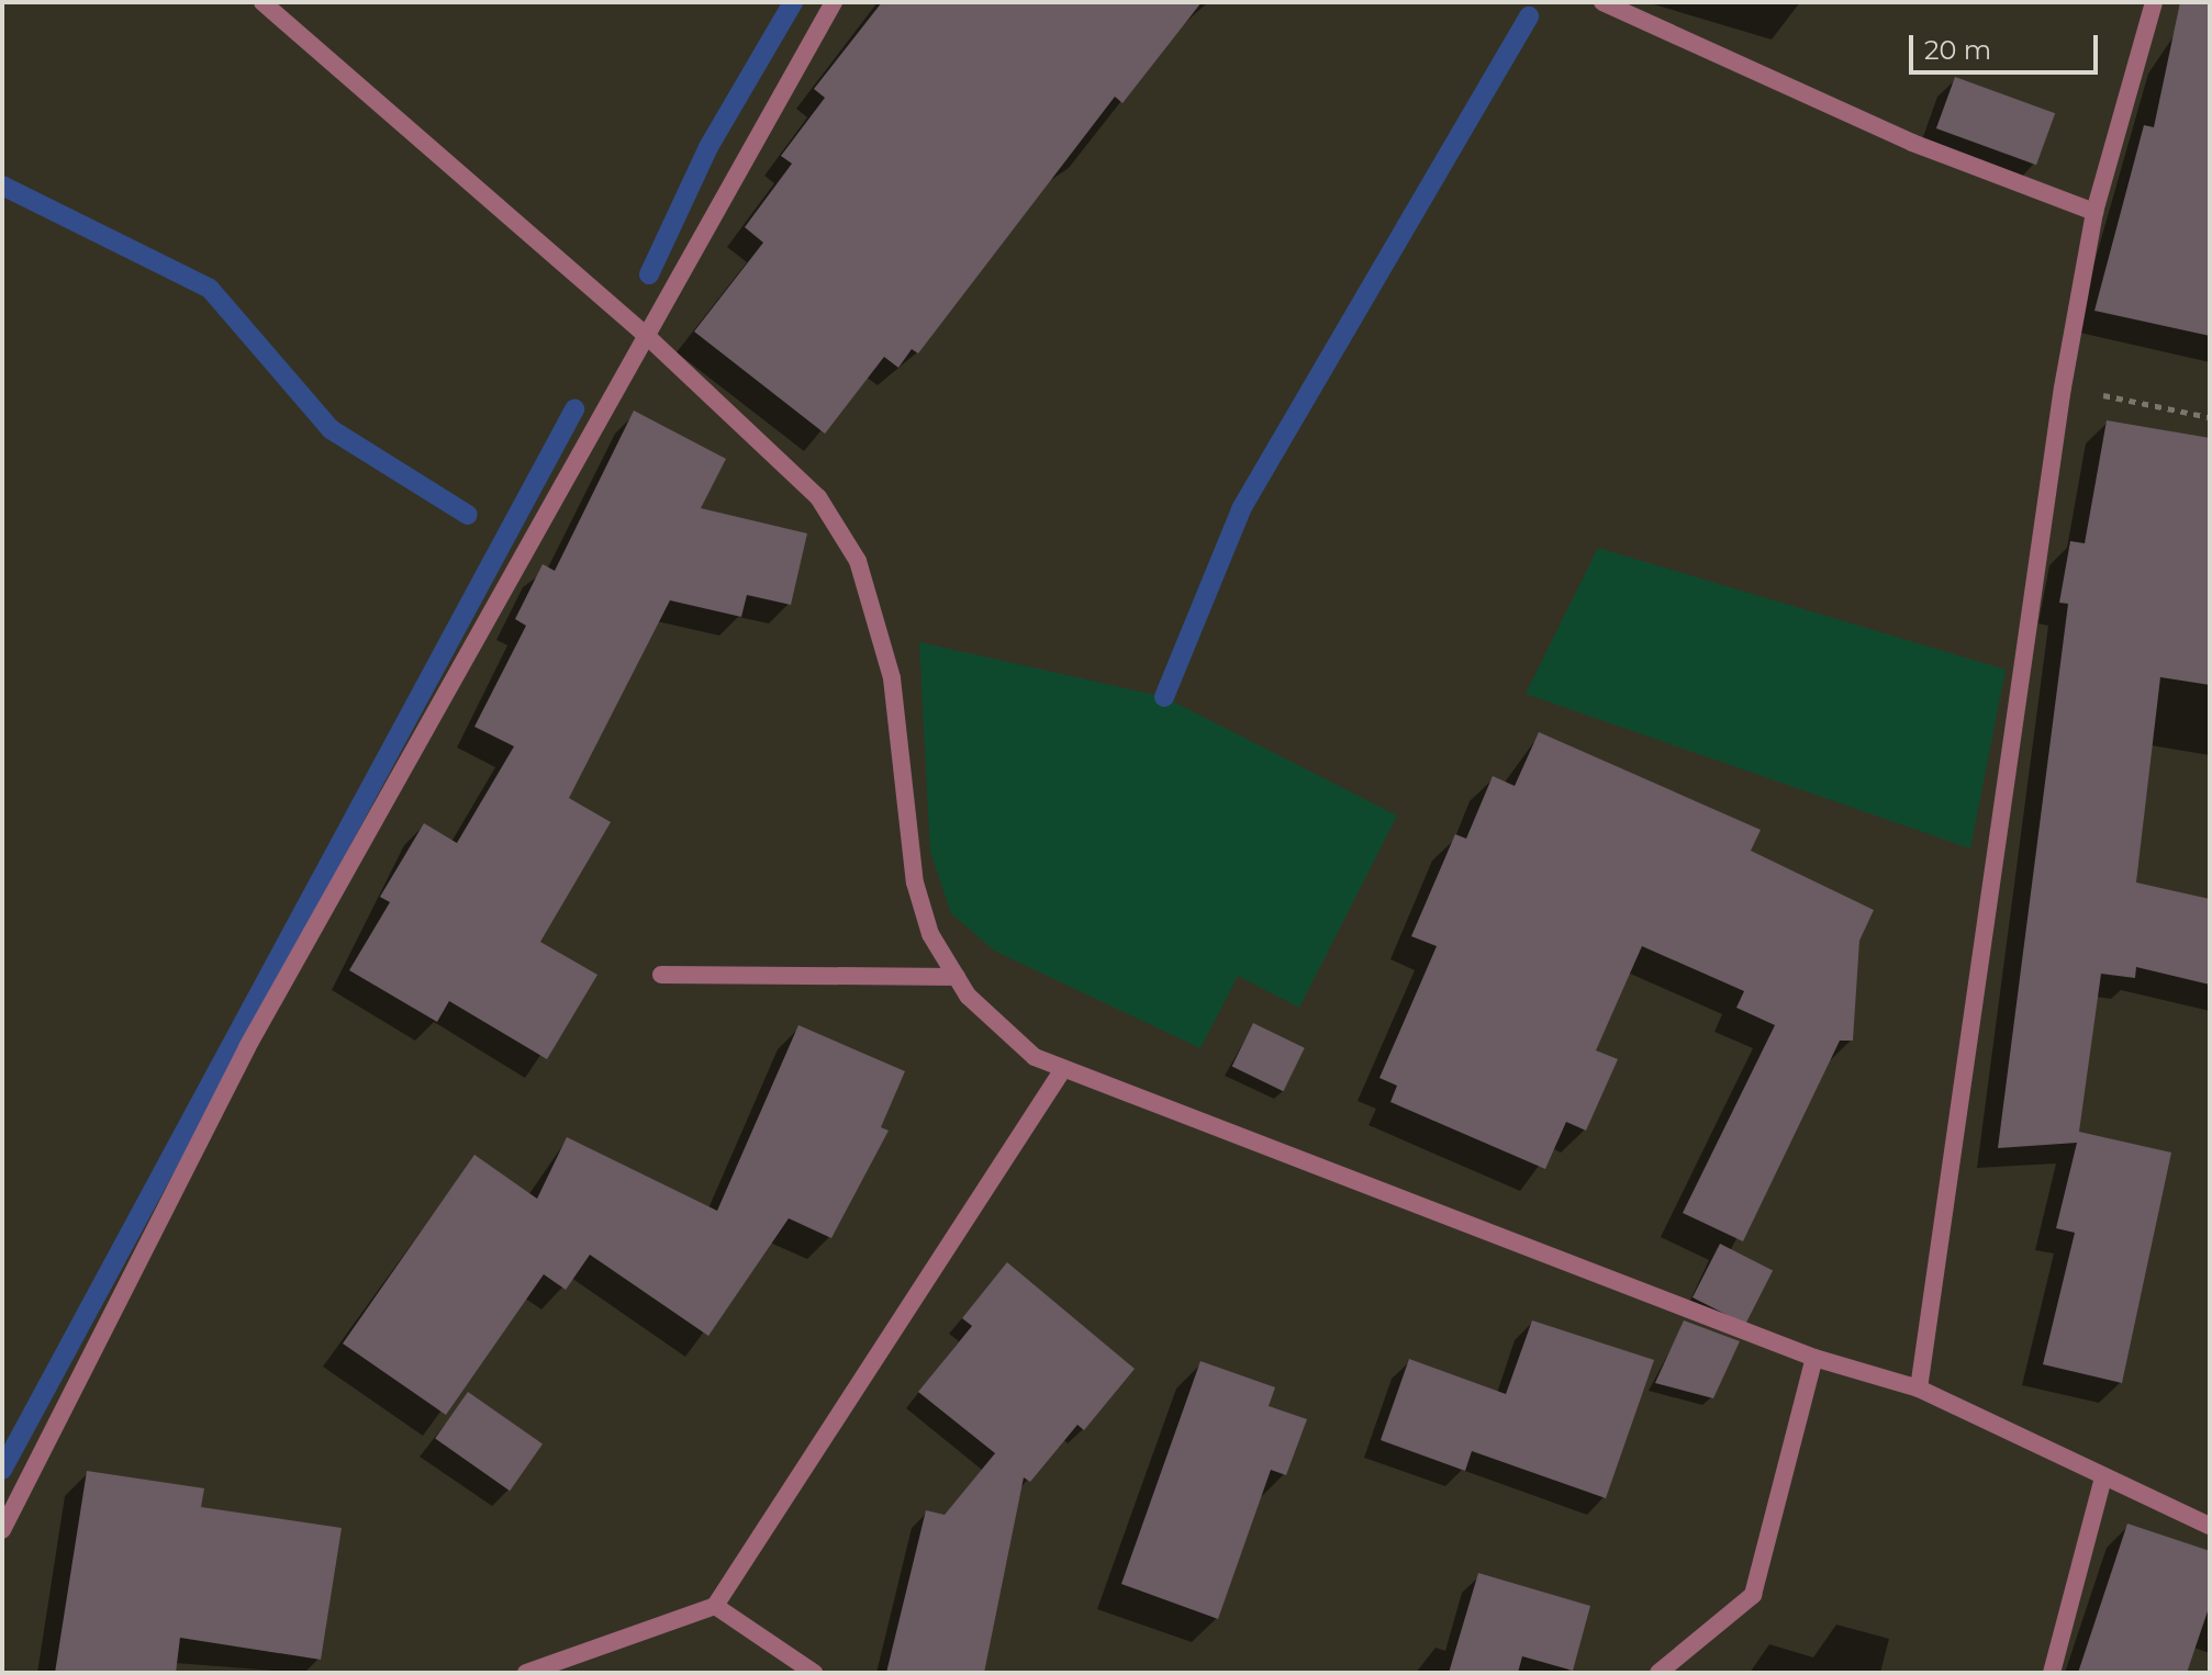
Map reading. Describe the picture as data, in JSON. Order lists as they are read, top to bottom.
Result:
{
  "scale_bar": "20 m"
}
